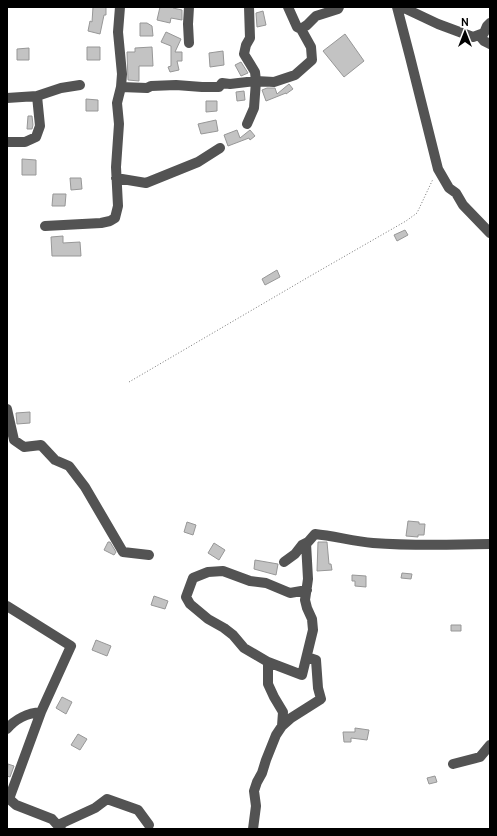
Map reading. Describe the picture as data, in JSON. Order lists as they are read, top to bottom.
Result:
{
  "north": "top"
}
